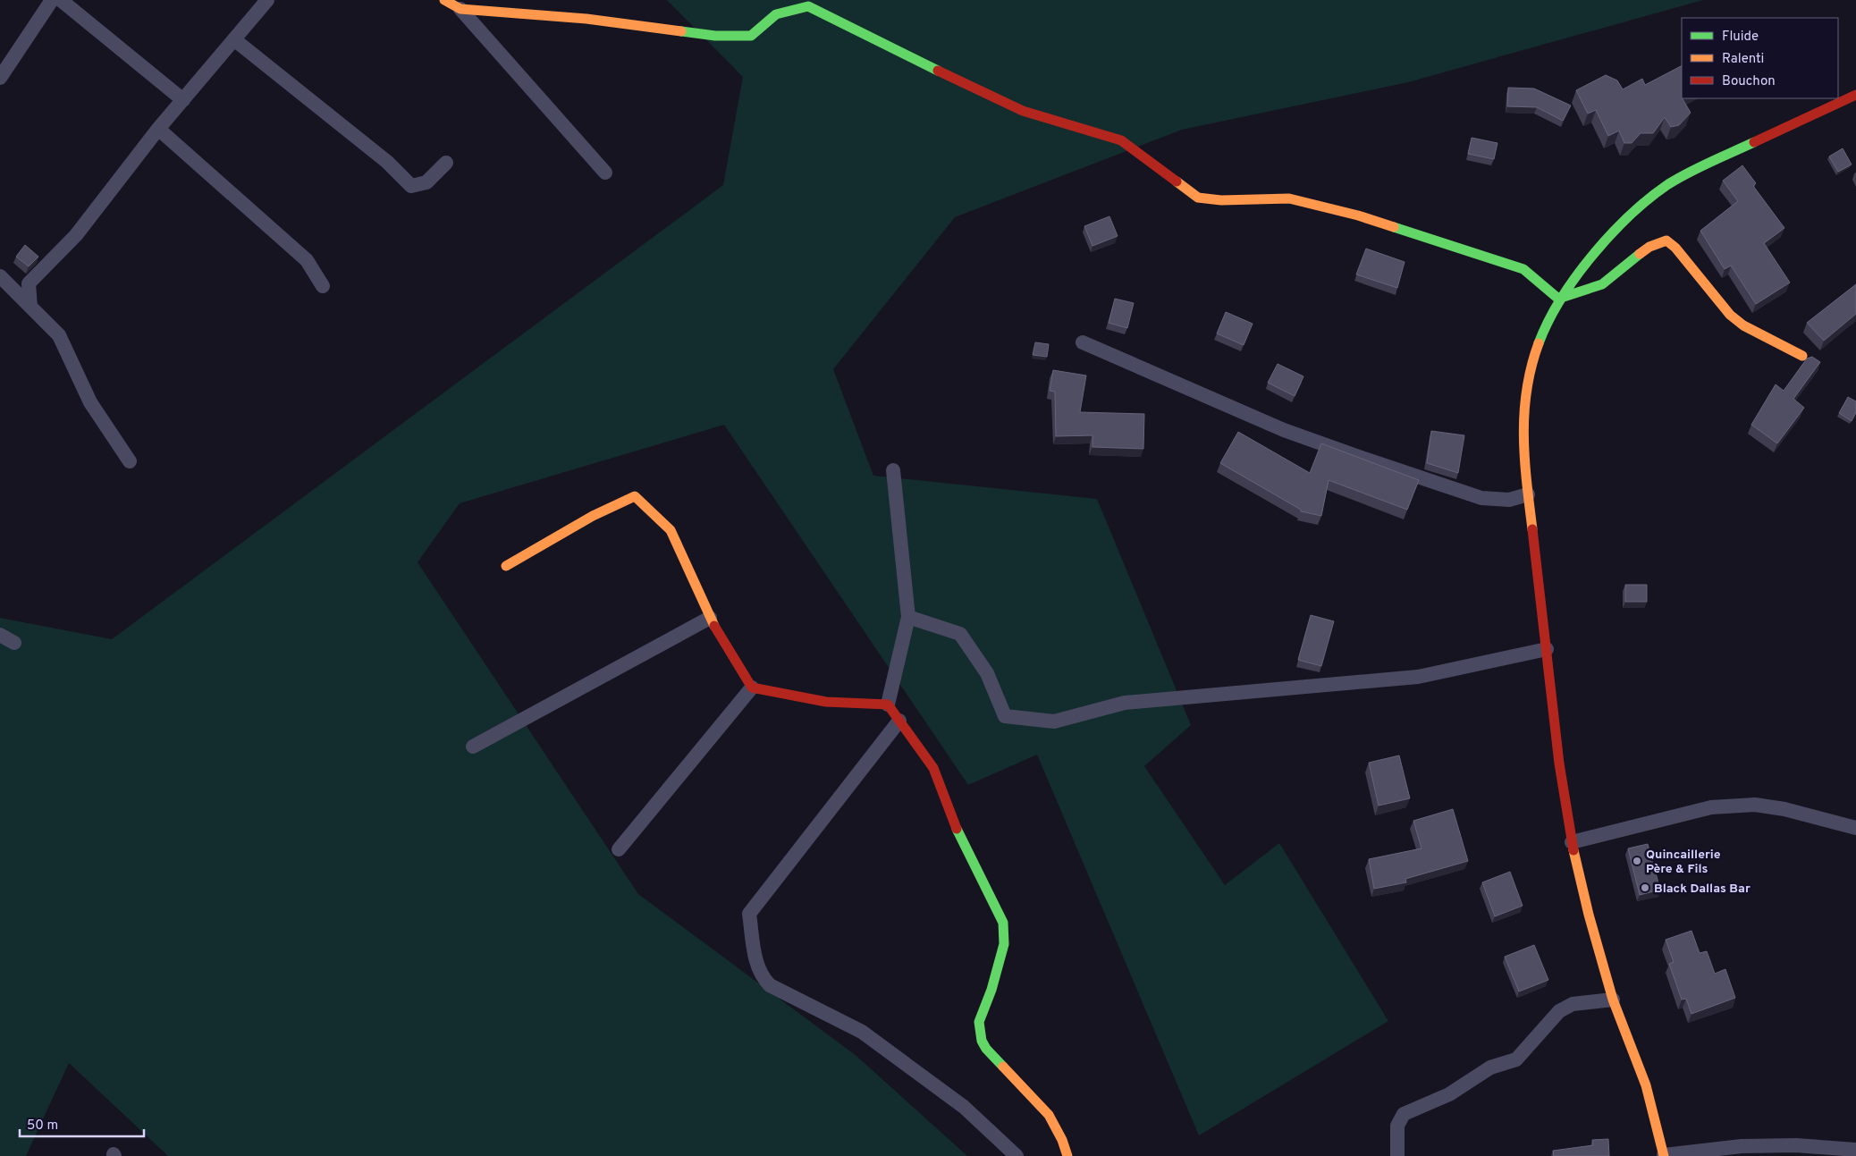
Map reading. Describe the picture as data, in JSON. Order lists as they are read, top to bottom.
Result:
{
  "places": ["Quincaillerie Père & Fils", "Black Dallas Bar"],
  "legend": ["Fluide", "Ralenti", "Bouchon"],
  "scale_bar": "50 m"
}
